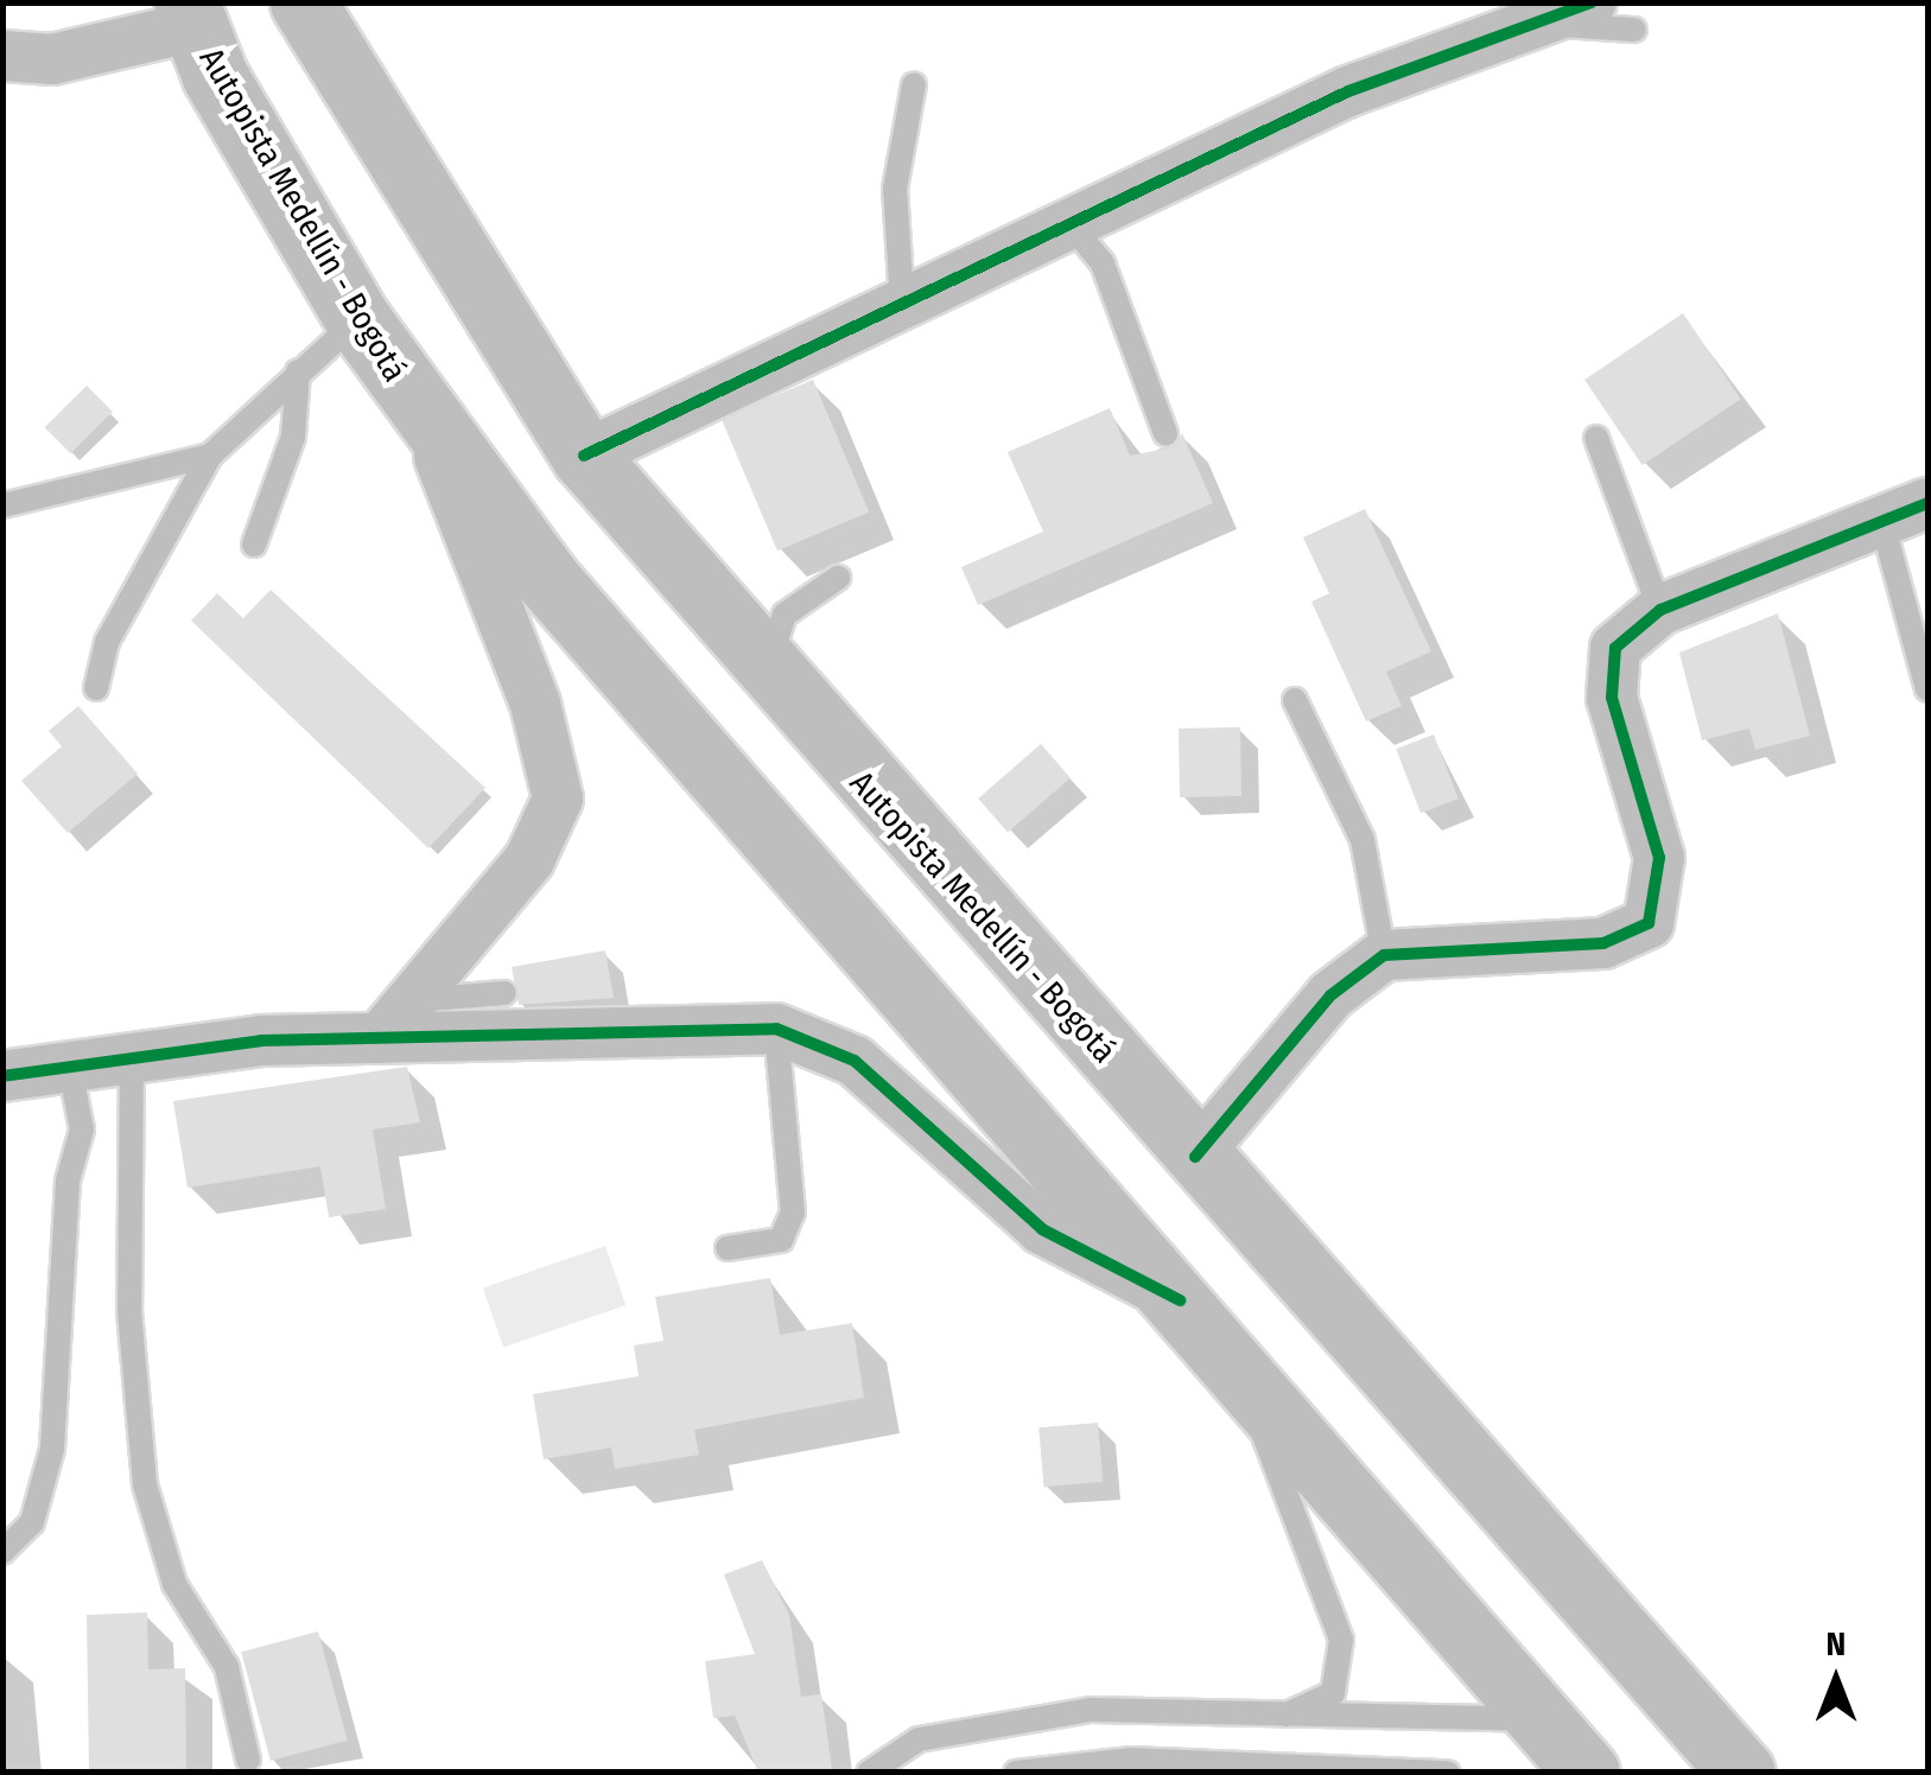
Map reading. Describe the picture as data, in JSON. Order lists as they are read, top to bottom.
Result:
{
  "streets": {
    "highway": ["Autopista Medellín - Bogotá"]
  },
  "north": "top"
}
